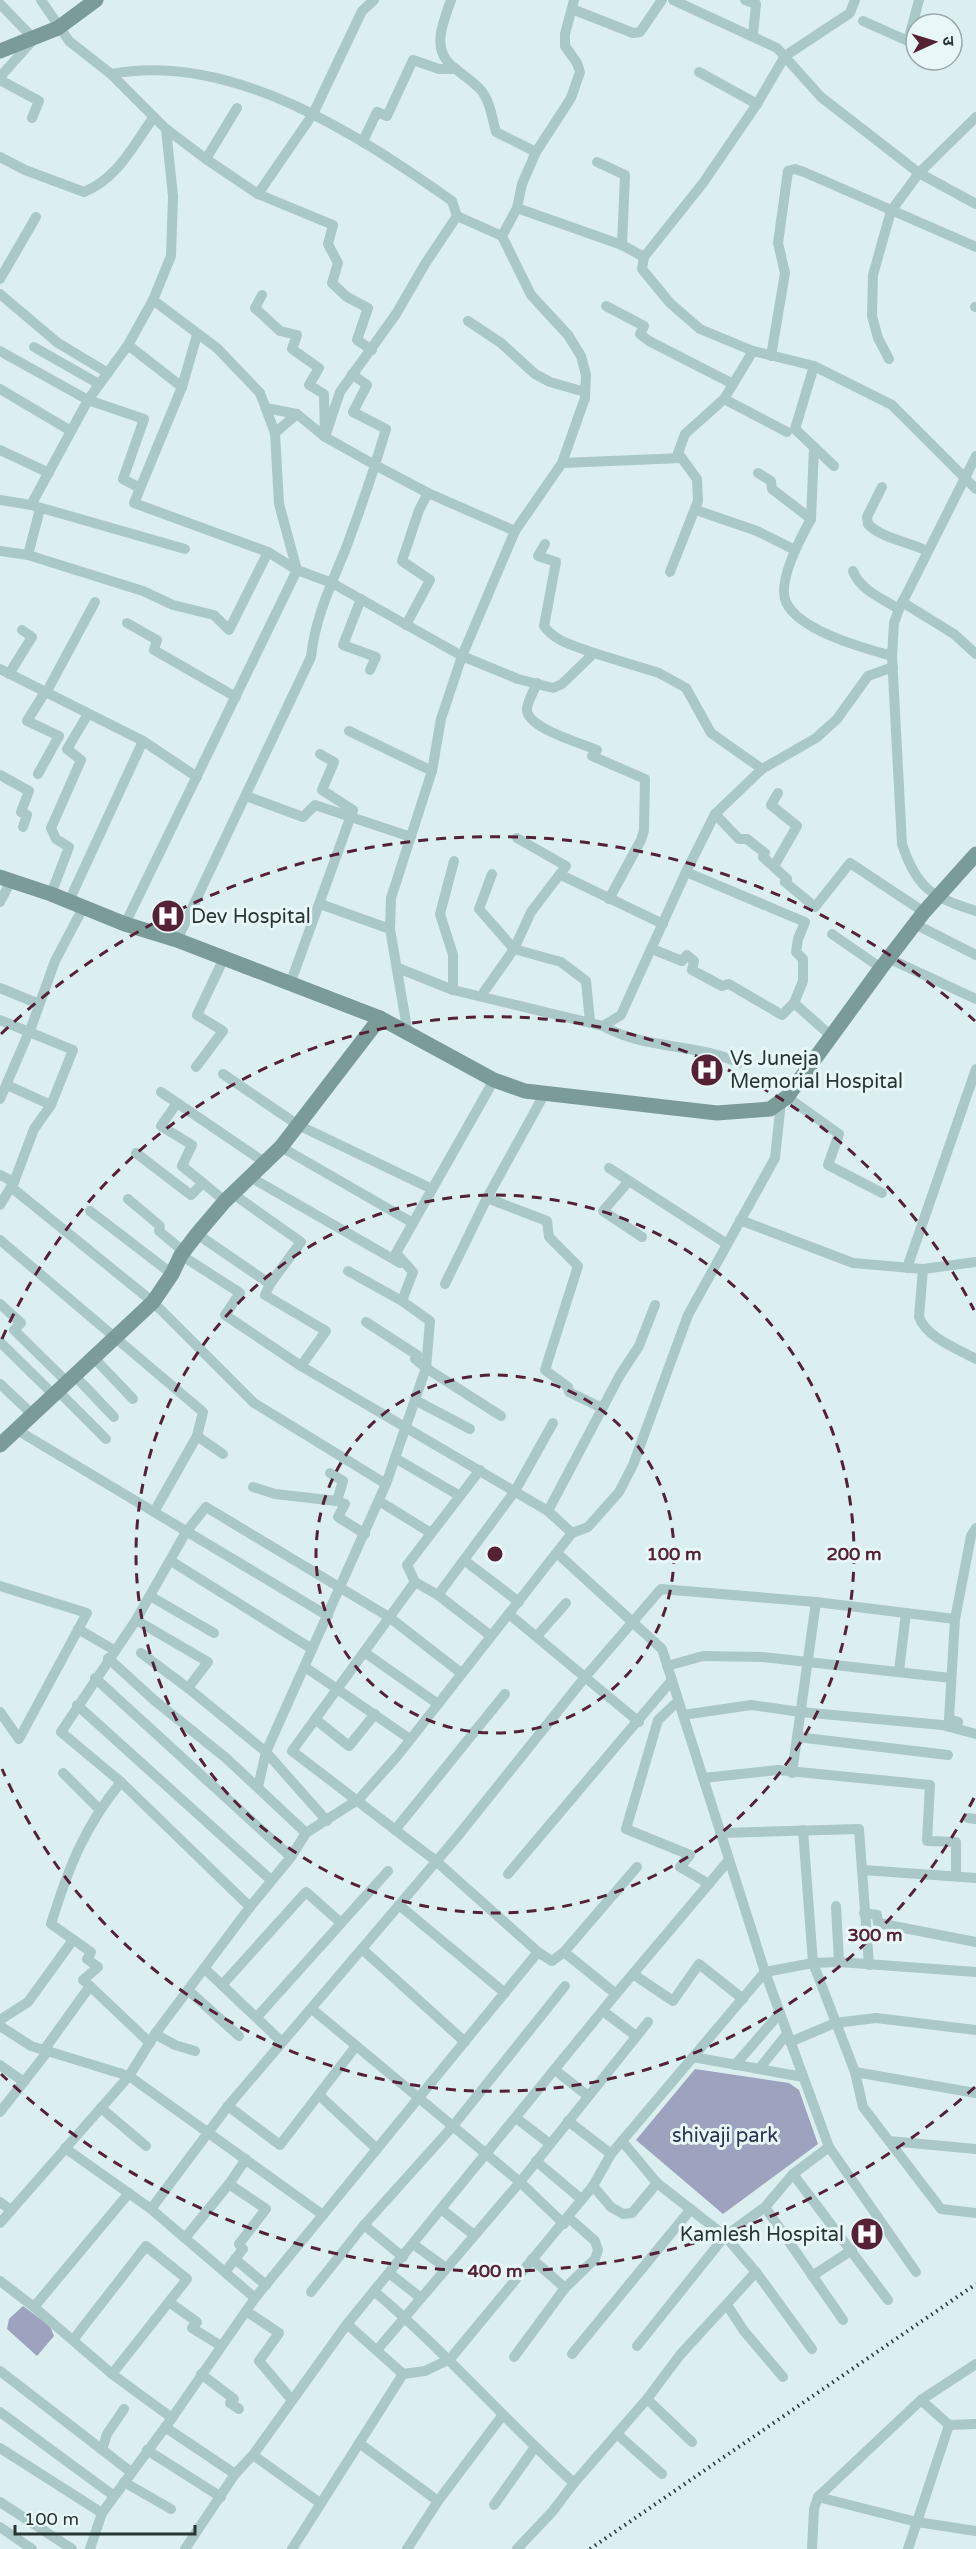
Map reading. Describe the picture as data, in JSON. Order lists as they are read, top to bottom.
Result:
{
  "parks": ["shivaji park"],
  "places": {
    "hospital": ["Dev Hospital", "Vs Juneja Memorial Hospital", "Kamlesh Hospital"]
  },
  "scale_bar": "100 m",
  "north": "right",
  "rings": [
    "100 m",
    "200 m",
    "300 m",
    "400 m"
  ]
}
